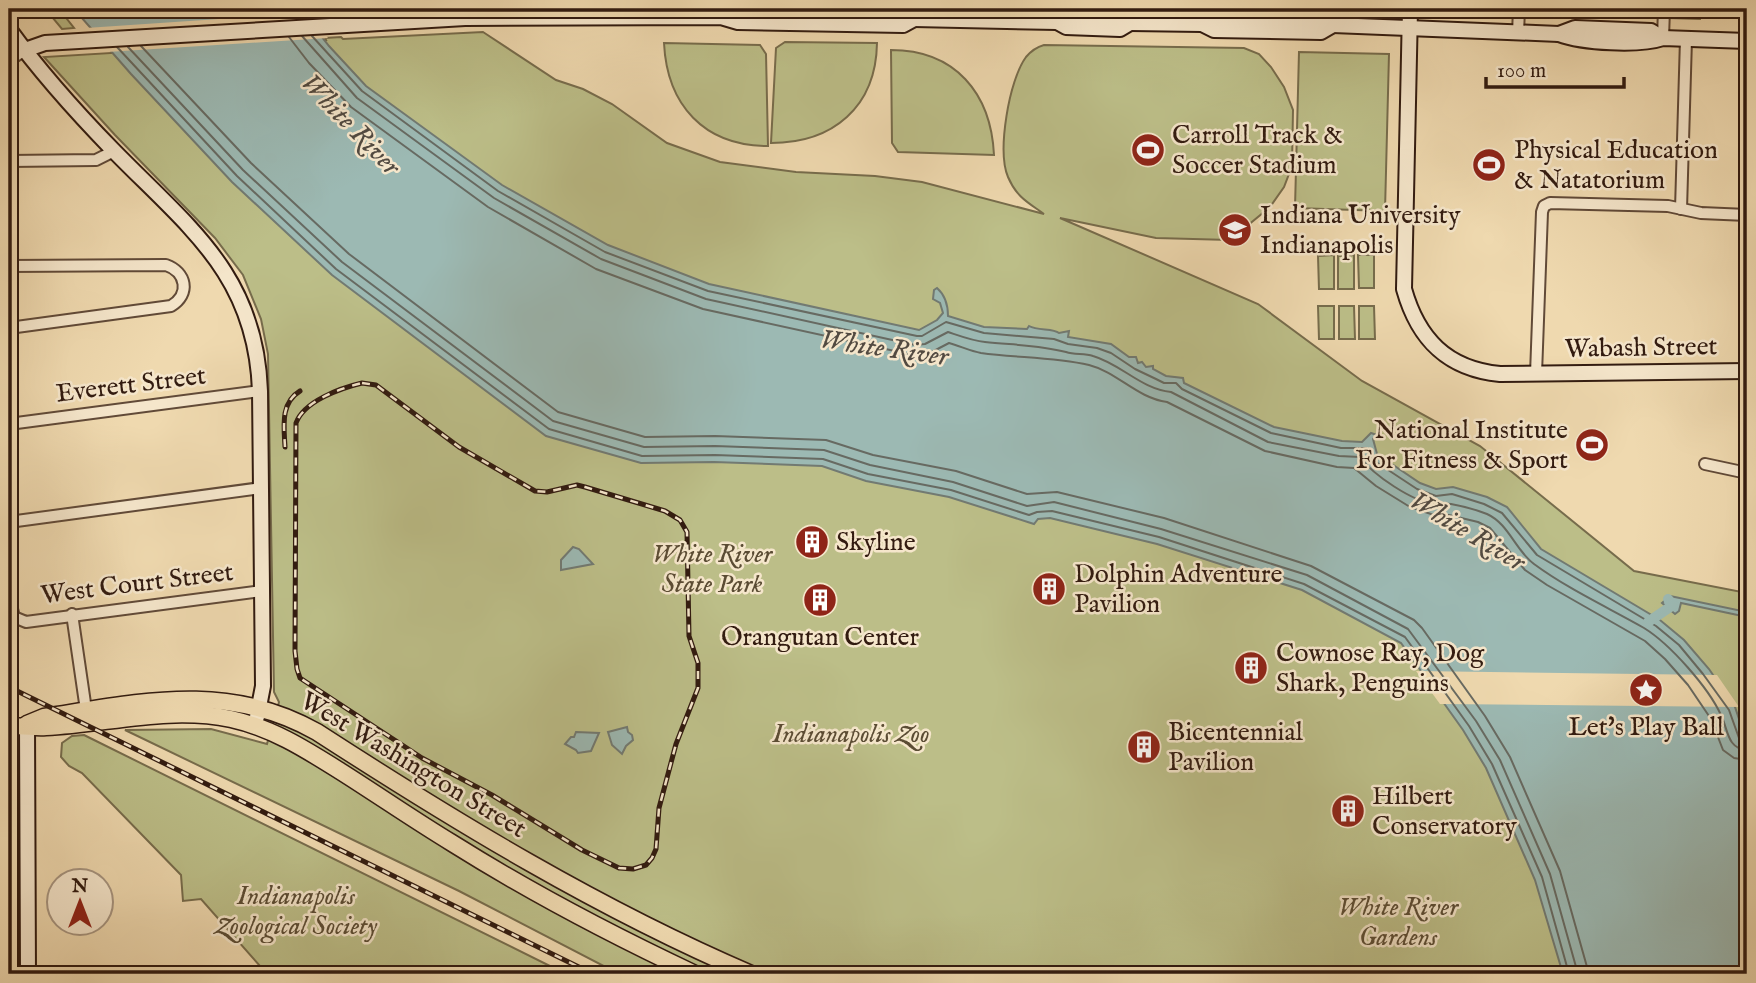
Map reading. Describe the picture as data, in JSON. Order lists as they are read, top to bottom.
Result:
{
  "streets": {
    "main road": ["Wabash Street", "West Washington Street"],
    "street": ["Everett Street", "West Court Street"]
  },
  "water": ["White River"],
  "parks": [
    "White River State Park",
    "Indianapolis Zoo",
    "Indianapolis Zoological Society",
    "White River Gardens"
  ],
  "places": {
    "sports": ["Carroll Track & Soccer Stadium", "Physical Education & Natatorium", "National Institute For Fitness & Sport"],
    "school or university": ["Indiana University Indianapolis"],
    "building": [
      "Skyline",
      "Dolphin Adventure Pavilion",
      "Orangutan Center",
      "Cownose Ray, Dog Shark, Penguins",
      "Bicentennial Pavilion",
      "Hilbert Conservatory"
    ],
    "place": ["Let's Play Ball"]
  },
  "scale_bar": "100 m",
  "north": "top"
}
